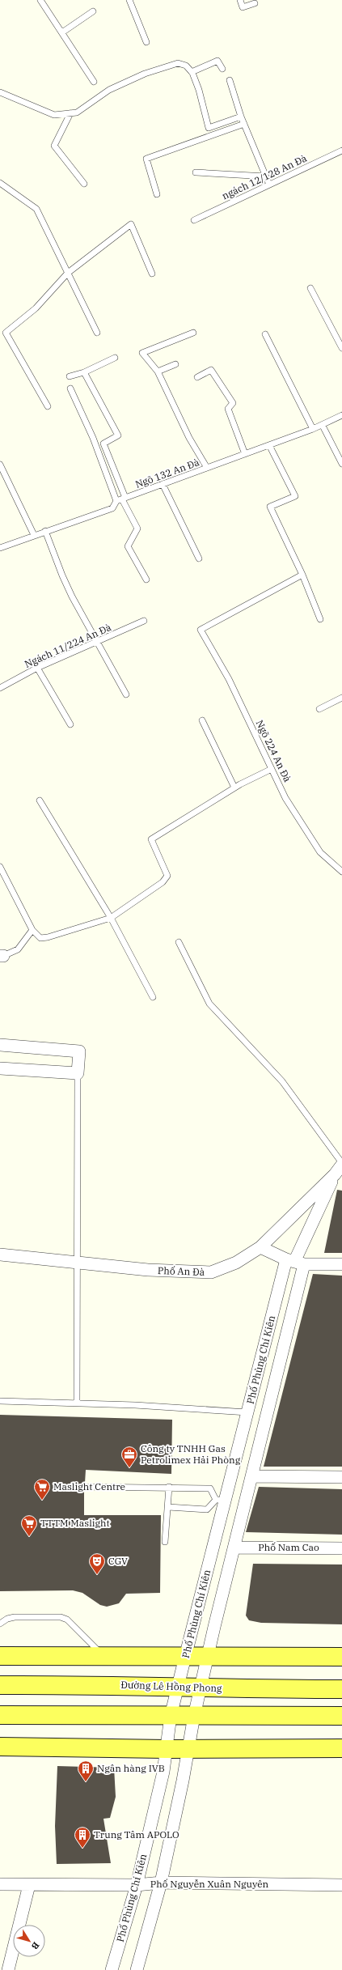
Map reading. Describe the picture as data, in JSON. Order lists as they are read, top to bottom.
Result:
{
  "streets": {
    "main road": ["Đường Lê Hồng Phong"],
    "street": [
      "Phố An Đà",
      "Phố Phùng Chí Kiên",
      "Phố Nam Cao",
      "Phố Nguyễn Xuân Nguyên"
    ],
    "lane": [
      "ngách 12/128 An Đà",
      "Ngõ 132 An Đà",
      "Ngách 11/224 An Đà",
      "Ngõ 224 An Đà"
    ]
  },
  "crossings": [
    ["Phố Phùng Chí Kiên", "Phố Nam Cao"],
    ["Phố Phùng Chí Kiên", "Đường Lê Hồng Phong"],
    ["Phố Phùng Chí Kiên", "Phố Nguyễn Xuân Nguyên"]
  ],
  "places": {
    "office": ["Công ty TNHH Gas Petrolimex Hải Phòng"],
    "supermarket": ["Maslight Centre", "TTTM Maslight"],
    "theatre": ["CGV"],
    "building": ["Ngân hàng IVB", "Trung Tâm APOLO"]
  },
  "north": "bottom right"
}
